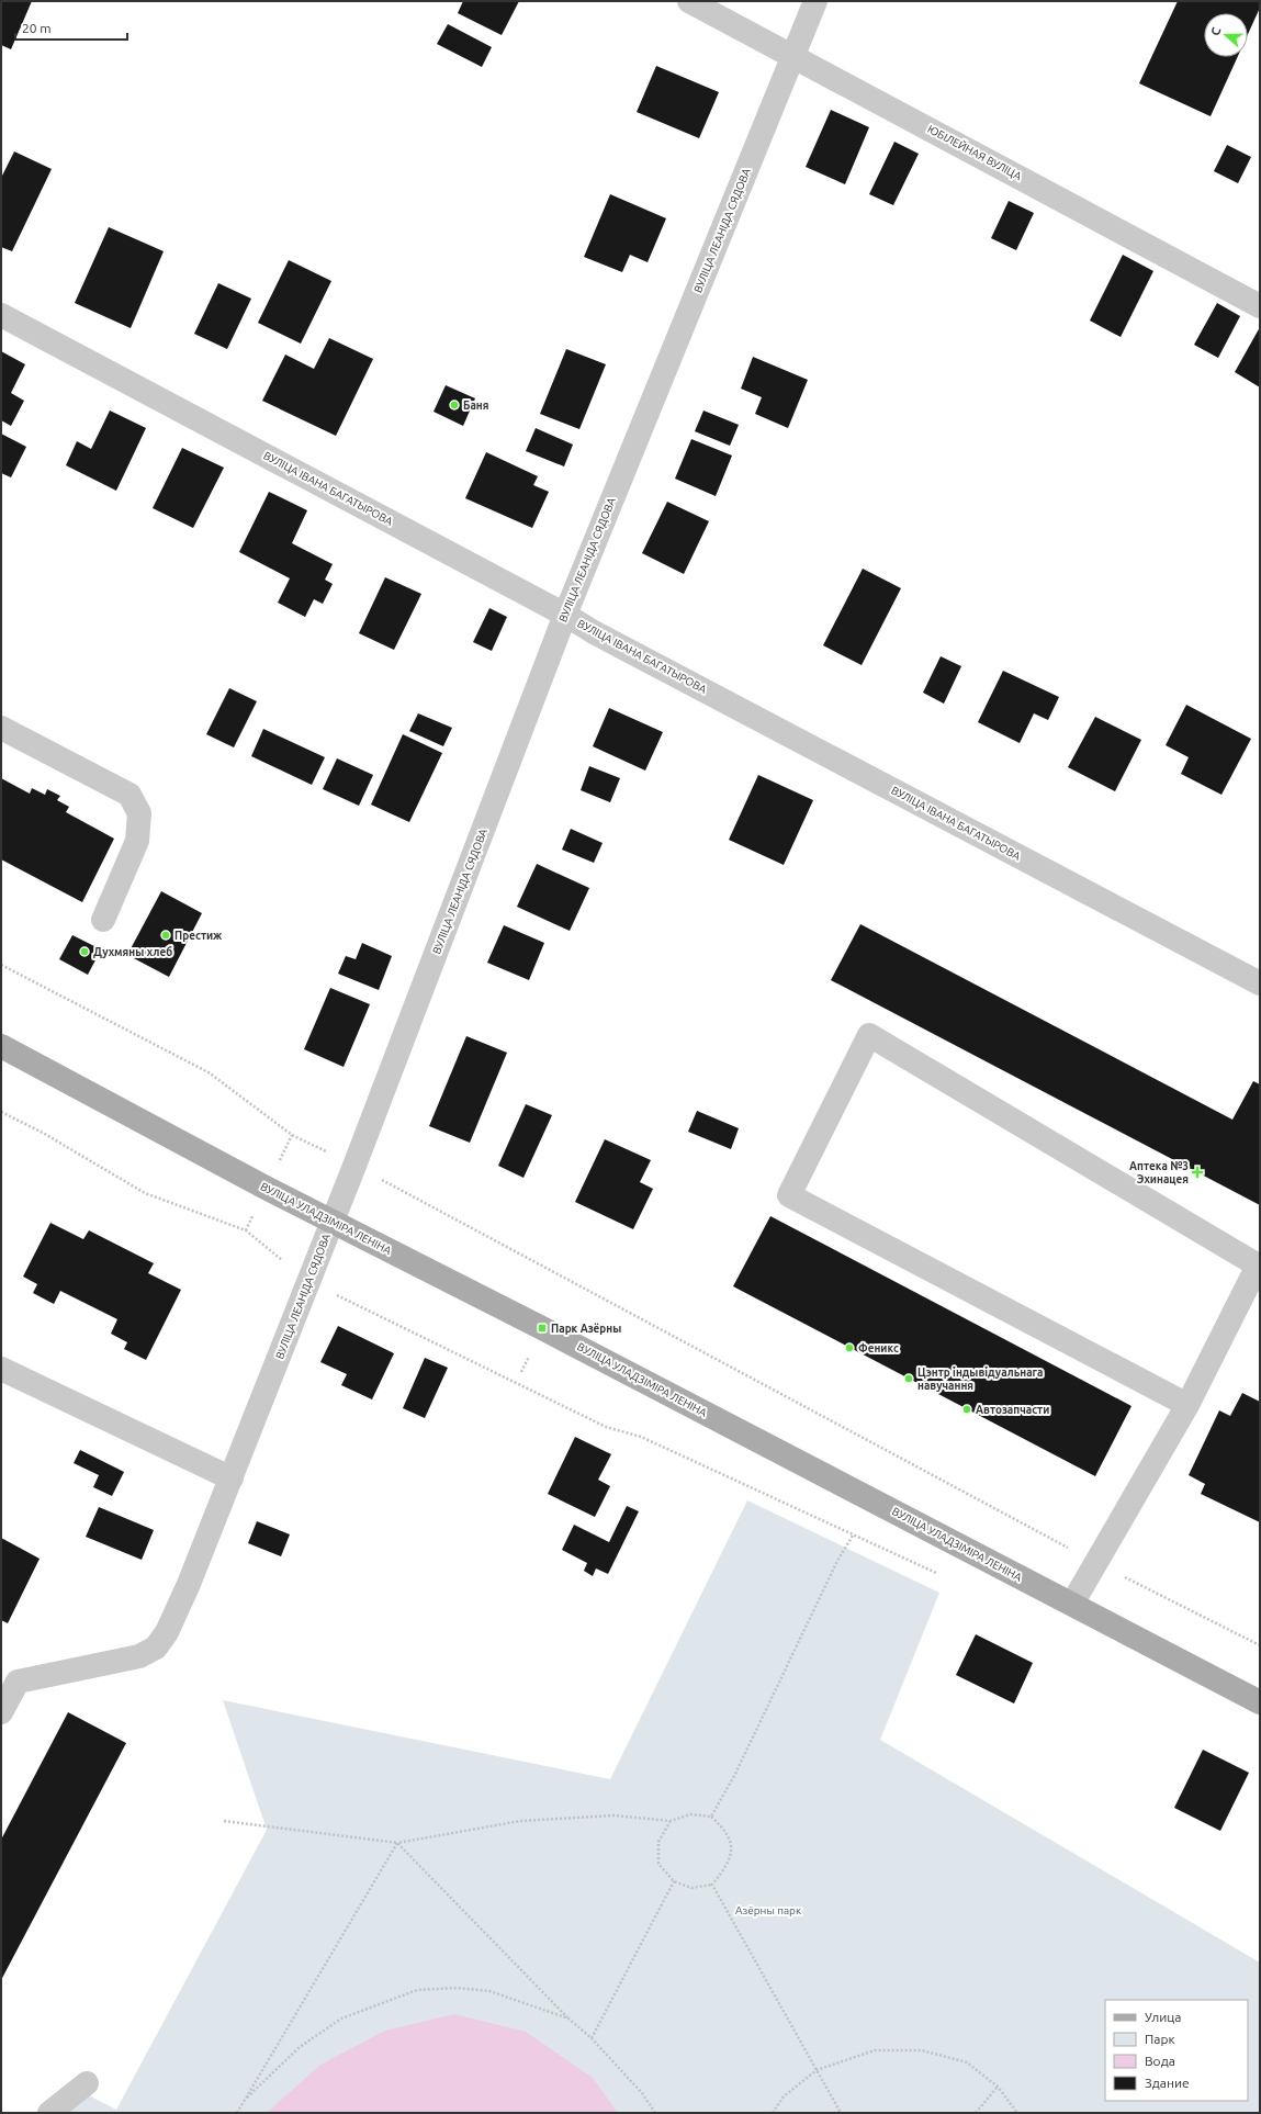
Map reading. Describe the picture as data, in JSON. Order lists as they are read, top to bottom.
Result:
{
  "streets": {
    "main road": ["ВУЛІЦА УЛАДЗІМІРА ЛЕНІНА"],
    "street": ["ЮБІЛЕЙНАЯ ВУЛІЦА", "ВУЛІЦА ЛЕАНІДА СЯДОВА", "ВУЛІЦА ІВАНА БАГАТЫРОВА"]
  },
  "crossings": [
    ["ЮБІЛЕЙНАЯ ВУЛІЦА", "ВУЛІЦА ЛЕАНІДА СЯДОВА"],
    ["ВУЛІЦА ЛЕАНІДА СЯДОВА", "ВУЛІЦА ІВАНА БАГАТЫРОВА"],
    ["ВУЛІЦА ЛЕАНІДА СЯДОВА", "ВУЛІЦА УЛАДЗІМІРА ЛЕНІНА"]
  ],
  "parks": ["Азёрны парк"],
  "places": {
    "other": [
      "Баня",
      "Престиж",
      "Духмяны хлеб",
      "Феникс",
      "Цэнтр індывідуальнага навучання",
      "Автозапчасти"
    ],
    "health": ["Аптека №3 Эхинацея"],
    "transit": ["Парк Азёрны"]
  },
  "legend": [
    "Улица",
    "Парк",
    "Вода",
    "Здание"
  ],
  "scale_bar": "20 m",
  "north": "left"
}
